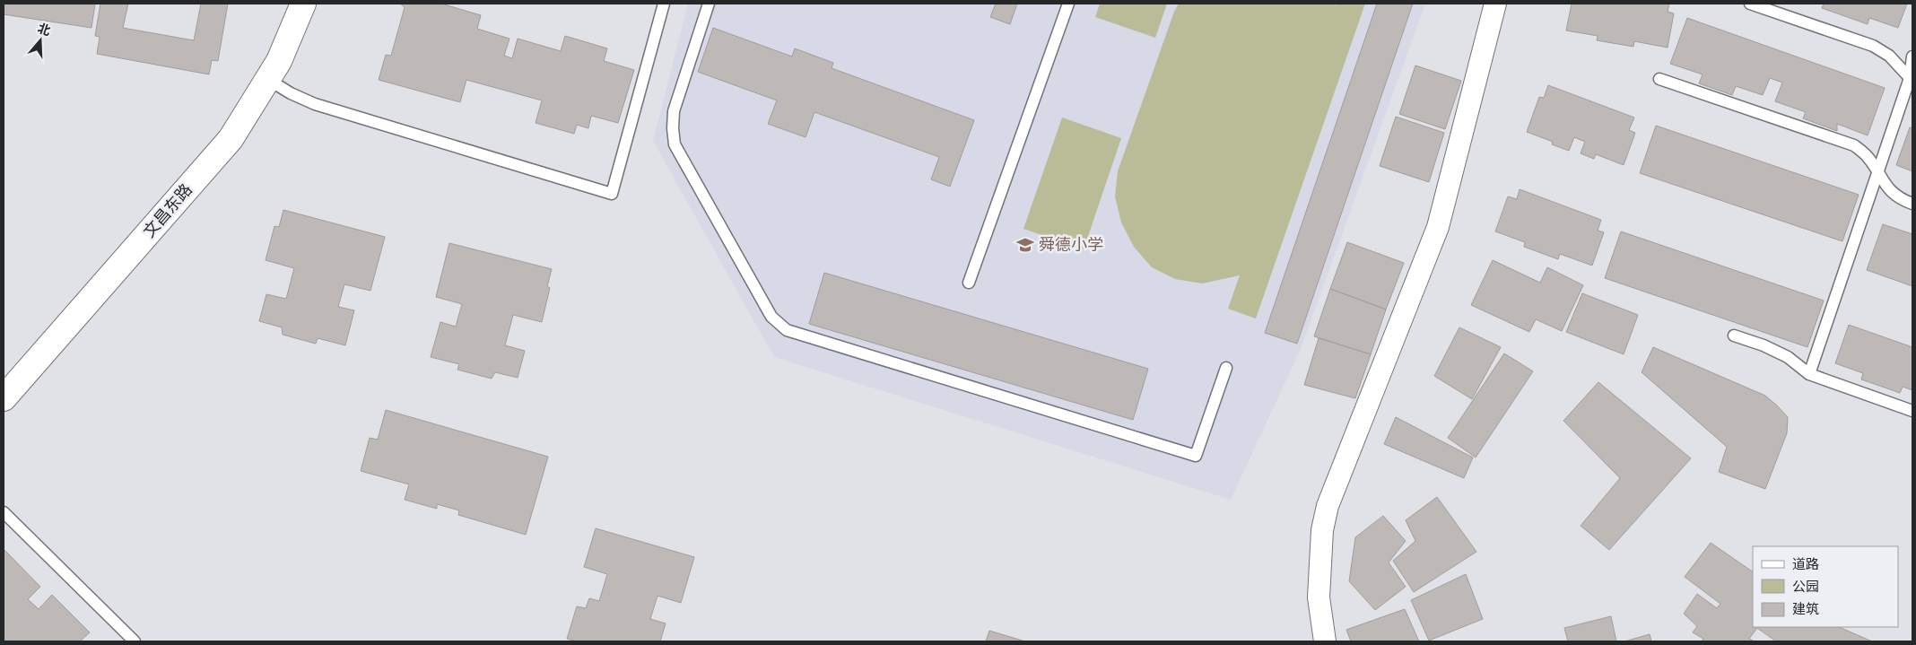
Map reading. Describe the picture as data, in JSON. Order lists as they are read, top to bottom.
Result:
{
  "streets": {
    "street": ["文昌东路"]
  },
  "places": {
    "school or university": ["舜德小学"]
  },
  "legend": ["道路", "公园", "建筑"],
  "north": "top"
}
